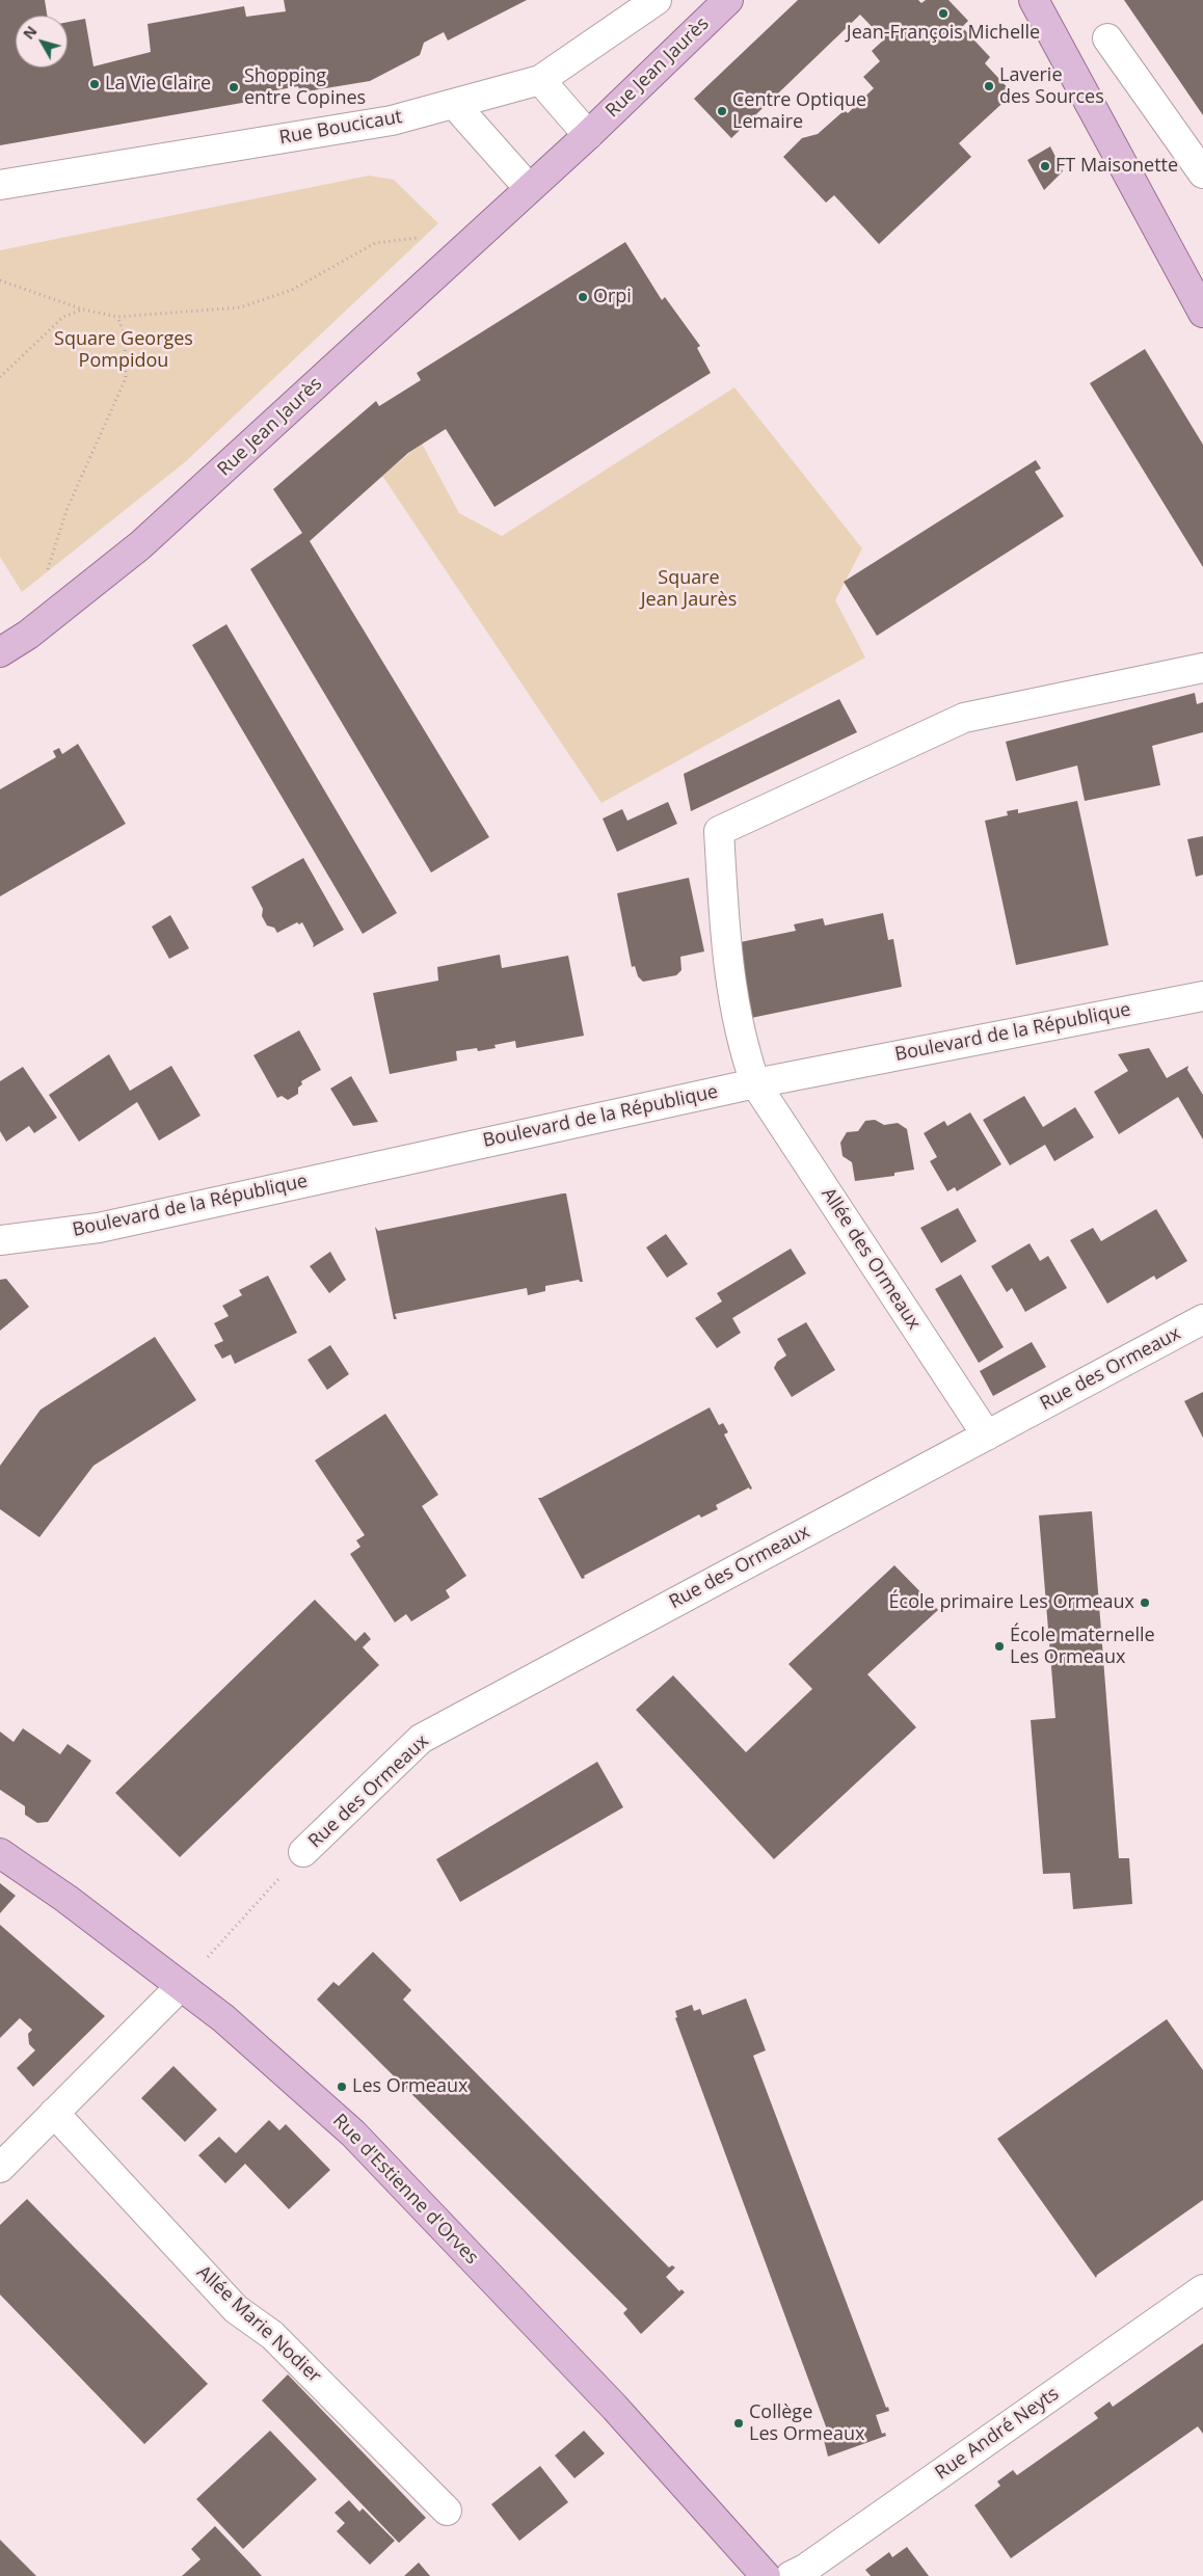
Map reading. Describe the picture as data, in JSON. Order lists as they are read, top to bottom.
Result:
{
  "streets": {
    "main road": ["Rue Jean Jaurès", "Rue d'Estienne d'Orves"],
    "street": [
      "Rue Boucicaut",
      "Boulevard de la République",
      "Allée des Ormeaux",
      "Rue des Ormeaux",
      "Allée Marie Nodier",
      "Rue André Neyts"
    ]
  },
  "crossings": [
    ["Boulevard de la République", "Allée des Ormeaux"],
    ["Allée des Ormeaux", "Rue des Ormeaux"]
  ],
  "parks": ["Square Georges Pompidou", "Square Jean Jaurès"],
  "places": [
    "Jean-François Michelle",
    "La Vie Claire",
    "Laverie des Sources",
    "Shopping entre Copines",
    "Centre Optique Lemaire",
    "FT Maisonette",
    "Orpi",
    "École primaire Les Ormeaux",
    "École maternelle Les Ormeaux",
    "Les Ormeaux",
    "Collège Les Ormeaux"
  ],
  "north": "top left"
}
